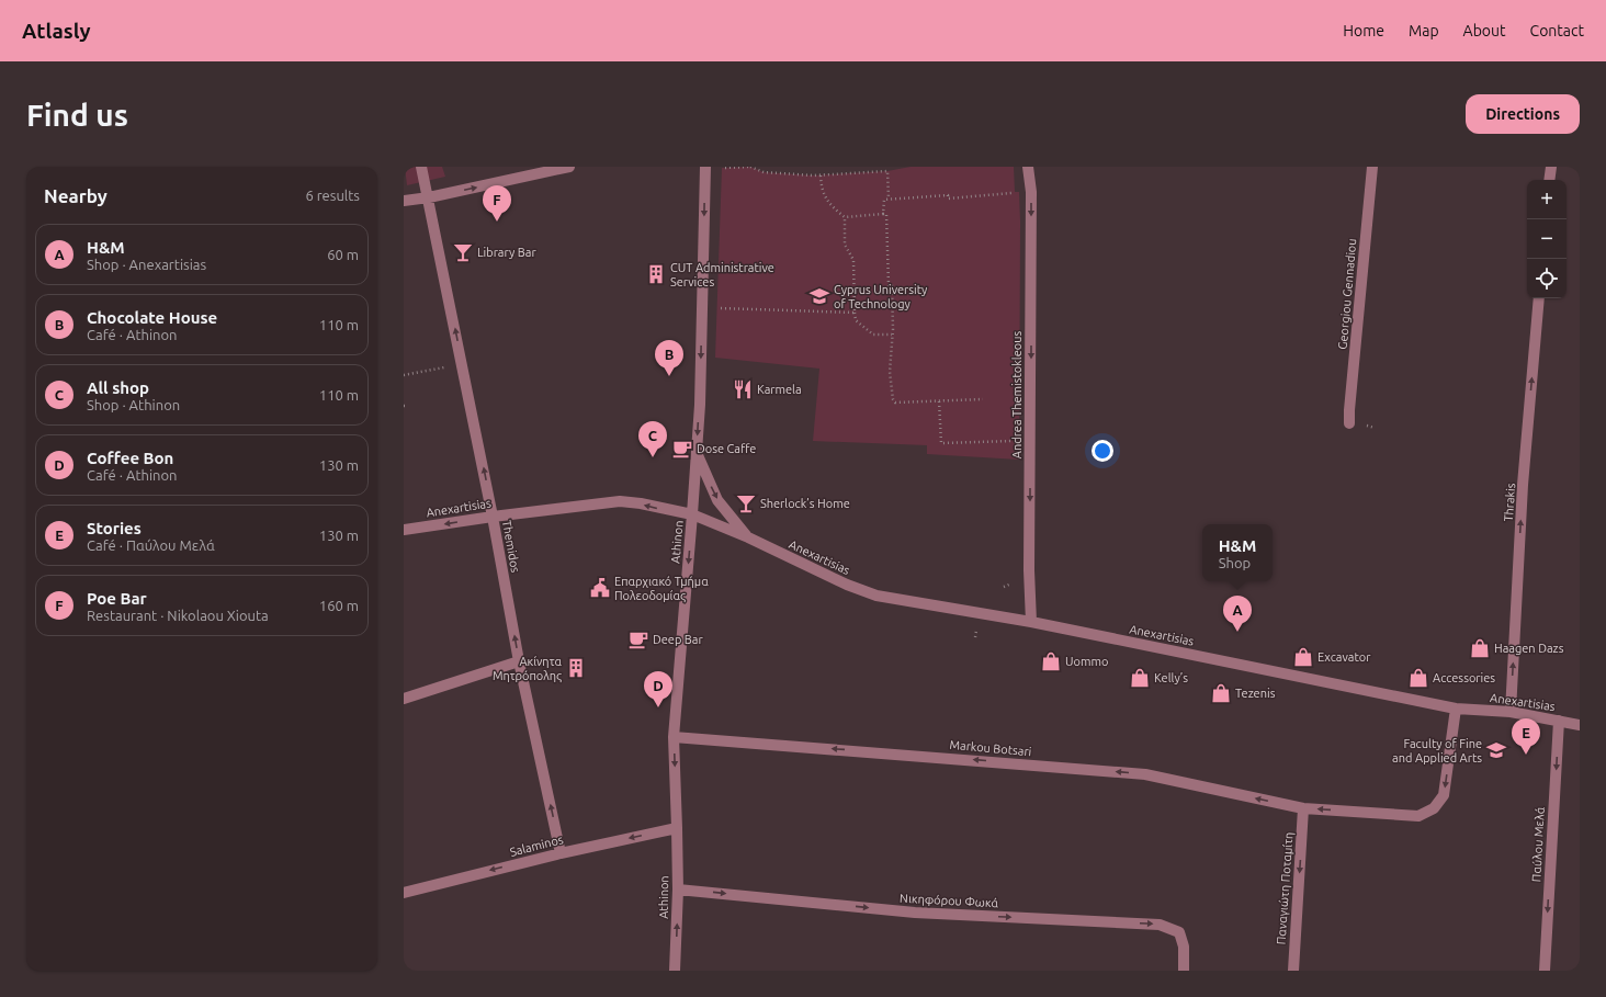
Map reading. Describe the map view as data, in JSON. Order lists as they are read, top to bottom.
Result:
{
  "streets": {
    "street": [
      "Georgiou Gennadiou",
      "Andrea Themistokleous",
      "Thrakis",
      "Anexartisias",
      "Athinon",
      "Themidos",
      "Markou Botsari",
      "Παύλου Μελά",
      "Salaminos",
      "Παναγιώτη Ποταμίτη",
      "Νικηφόρου Φωκά"
    ]
  },
  "crossings": [
    ["Andrea Themistokleous", "Anexartisias"],
    ["Thrakis", "Anexartisias"],
    ["Anexartisias", "Athinon"],
    ["Anexartisias", "Themidos"],
    ["Anexartisias", "Markou Botsari"],
    ["Anexartisias", "Παύλου Μελά"],
    ["Athinon", "Markou Botsari"],
    ["Athinon", "Salaminos"],
    ["Athinon", "Νικηφόρου Φωκά"],
    ["Themidos", "Salaminos"],
    ["Markou Botsari", "Παναγιώτη Ποταμίτη"]
  ],
  "one_way": [
    "Andrea Themistokleous",
    "Thrakis",
    "Themidos",
    "Markou Botsari",
    "Παύλου Μελά",
    "Salaminos",
    "Παναγιώτη Ποταμίτη",
    "Νικηφόρου Φωκά"
  ],
  "places": {
    "bar": ["Library Bar", "Sherlock’s Home"],
    "building": ["CUT Administrative Services", "Ακίνητα Μητρόπολης"],
    "school or university": ["Cyprus University of Technology", "Faculty of Fine and Applied Arts"],
    "restaurant": ["Karmela"],
    "cafe": ["Dose Caffe", "Deep Bar"],
    "public building": ["Επαρχιακό Τμήμα Πολεοδομίας"],
    "shop": [
      "Haagen Dazs",
      "Excavator",
      "Uommo",
      "Kelly’s",
      "Accessories",
      "Tezenis"
    ]
  },
  "page": {
    "header": "Atlasly",
    "nav": [
      "Home",
      "Map",
      "About",
      "Contact"
    ],
    "buttons": "Directions",
    "title": "Find us",
    "heading": ["Nearby", "6 results"],
    "map_buttons": ["+", "−"],
    "pins": [
      "F",
      "B",
      "C",
      "A",
      "D",
      "E"
    ],
    "list": [
      {
        "mark": "A",
        "name": "H&M",
        "note": "Shop · Anexartisias",
        "value": "60 m"
      },
      {
        "mark": "B",
        "name": "Chocolate House",
        "note": "Café · Athinon",
        "value": "110 m"
      },
      {
        "mark": "C",
        "name": "All shop",
        "note": "Shop · Athinon",
        "value": "110 m"
      },
      {
        "mark": "D",
        "name": "Coffee Bon",
        "note": "Café · Athinon",
        "value": "130 m"
      },
      {
        "mark": "E",
        "name": "Stories",
        "note": "Café · Παύλου Μελά",
        "value": "130 m"
      },
      {
        "mark": "F",
        "name": "Poe Bar",
        "note": "Restaurant · Nikolaou Xiouta",
        "value": "160 m"
      }
    ],
    "popup": ["H&M", "Shop"]
  }
}
